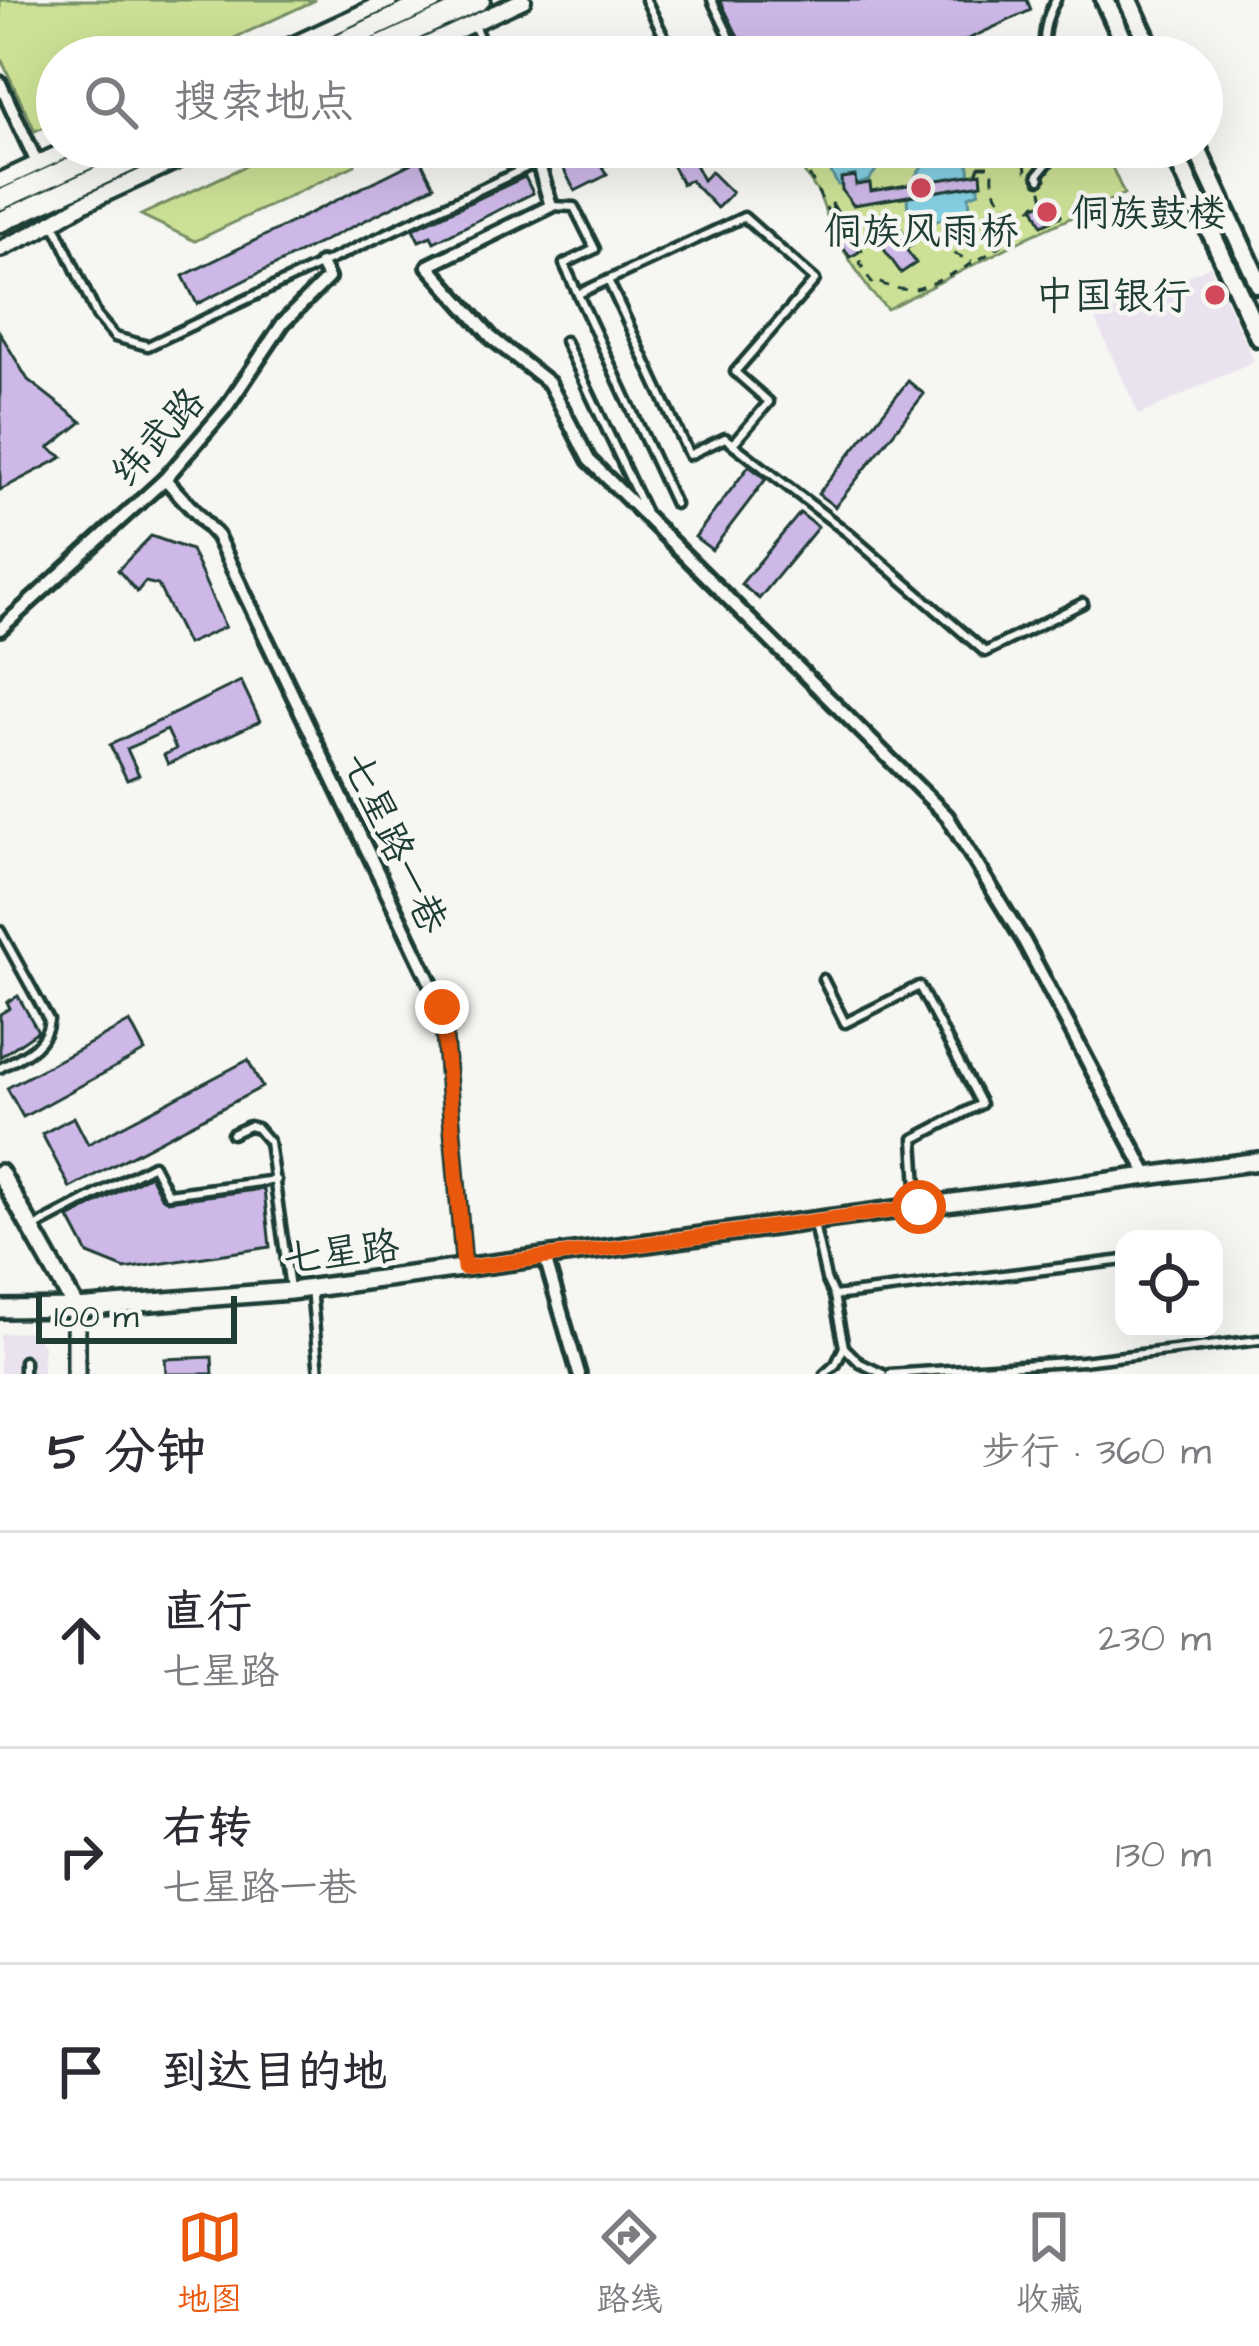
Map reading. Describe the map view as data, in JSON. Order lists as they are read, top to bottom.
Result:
{
  "streets": {
    "main road": ["七星路"],
    "street": ["纬武路", "七星路一巷"]
  },
  "crossings": [
    ["纬武路", "七星路一巷"],
    ["七星路一巷", "七星路"]
  ],
  "places": ["侗族风雨桥", "侗族鼓楼", "中国银行"],
  "scale_bar": "100 m",
  "page": {
    "search": "搜索地点",
    "scale": "100 m",
    "heading": ["5 分钟", "步行 · 360 m"],
    "list": [
      ["直行", "七星路", "230 m"],
      ["右转", "七星路一巷", "130 m"],
      "到达目的地"
    ],
    "nav": ["地图", "路线", "收藏"]
  }
}
